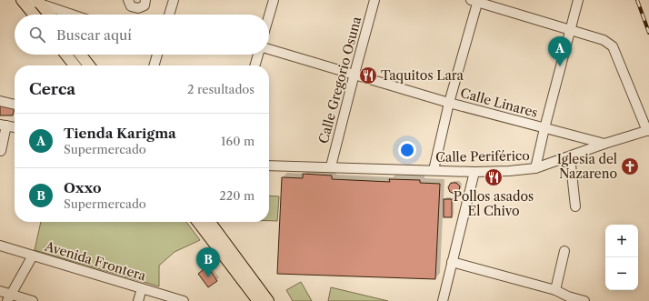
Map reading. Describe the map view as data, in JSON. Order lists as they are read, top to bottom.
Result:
{
  "streets": {
    "street": [
      "Calle Gregorio Osuna",
      "Calle Linares",
      "Calle Periférico",
      "Avenida Frontera"
    ]
  },
  "crossings": [
    ["Calle Gregorio Osuna", "Calle Linares"],
    ["Calle Gregorio Osuna", "Calle Periférico"],
    ["Calle Linares", "Calle Periférico"]
  ],
  "places": {
    "restaurant": ["Taquitos Lara", "Pollos asados El Chivo"],
    "church": ["Iglesia del Nazareno"]
  },
  "page": {
    "search": "Buscar aquí",
    "pins": ["A", "B"],
    "heading": ["Cerca", "2 resultados"],
    "list": [
      {
        "mark": "A",
        "name": "Tienda Karigma",
        "note": "Supermercado",
        "value": "160 m"
      },
      {
        "mark": "B",
        "name": "Oxxo",
        "note": "Supermercado",
        "value": "220 m"
      }
    ],
    "map_buttons": ["+", "−"]
  }
}
